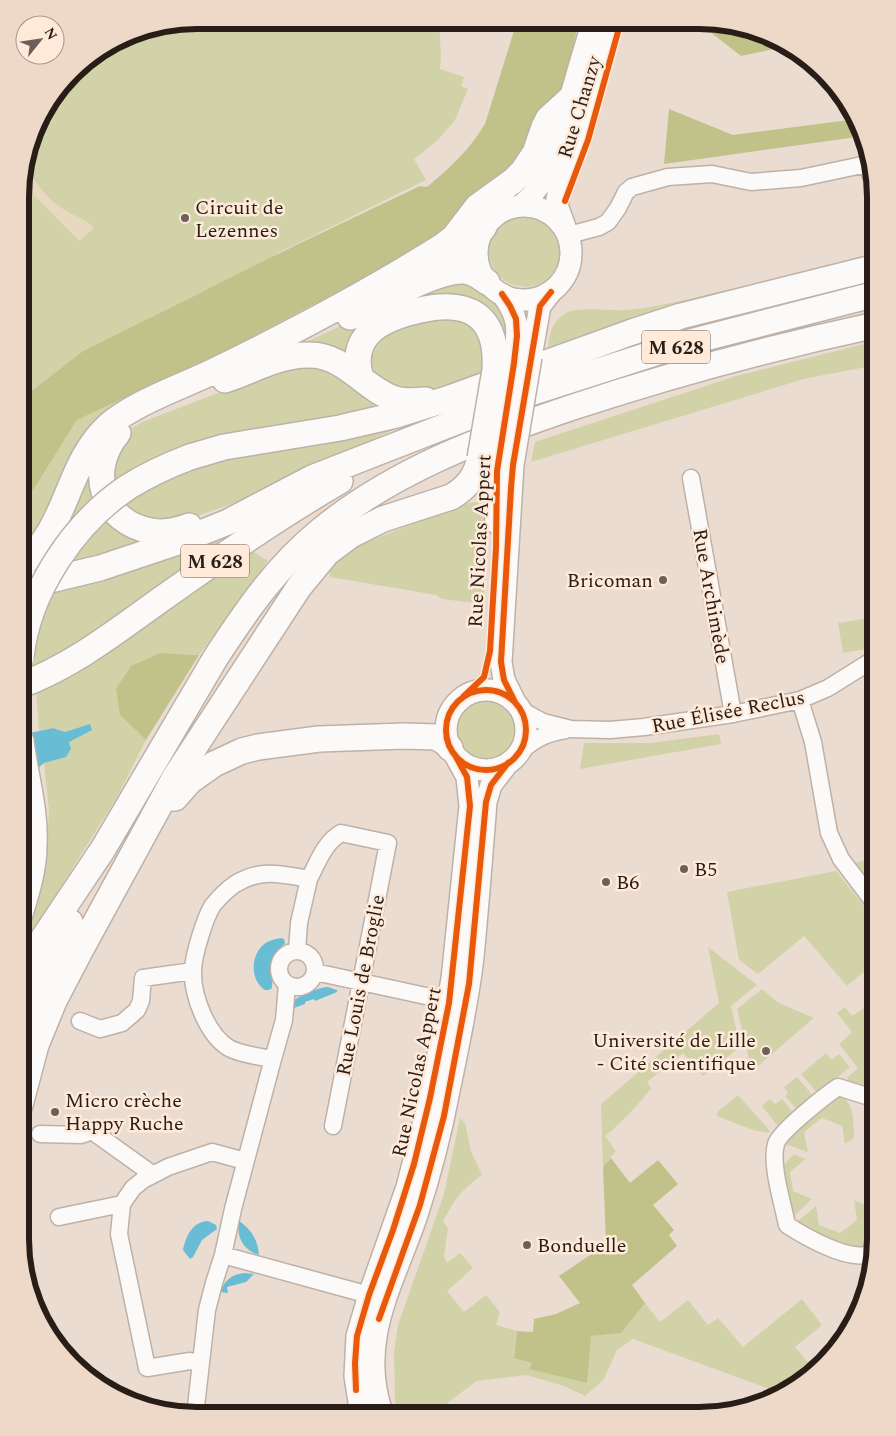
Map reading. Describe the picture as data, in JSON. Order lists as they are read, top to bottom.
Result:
{
  "streets": {
    "highway": ["M 628"],
    "main road": ["Rue Chanzy", "Rue Nicolas Appert"],
    "street": ["Rue Archimède", "Rue Élisée Reclus", "Rue Louis de Broglie"]
  },
  "crossings": [
    ["Rue Chanzy", "M 628"],
    ["Rue Chanzy", "Rue Nicolas Appert"],
    ["M 628", "Rue Nicolas Appert"],
    ["Rue Nicolas Appert", "Rue Élisée Reclus"],
    ["Rue Archimède", "Rue Élisée Reclus"]
  ],
  "places": [
    "Circuit de Lezennes",
    "Bricoman",
    "B5",
    "B6",
    "Université de Lille ‐ Cité scientifique",
    "Micro crèche Happy Ruche",
    "Bonduelle"
  ],
  "north": "top right"
}
